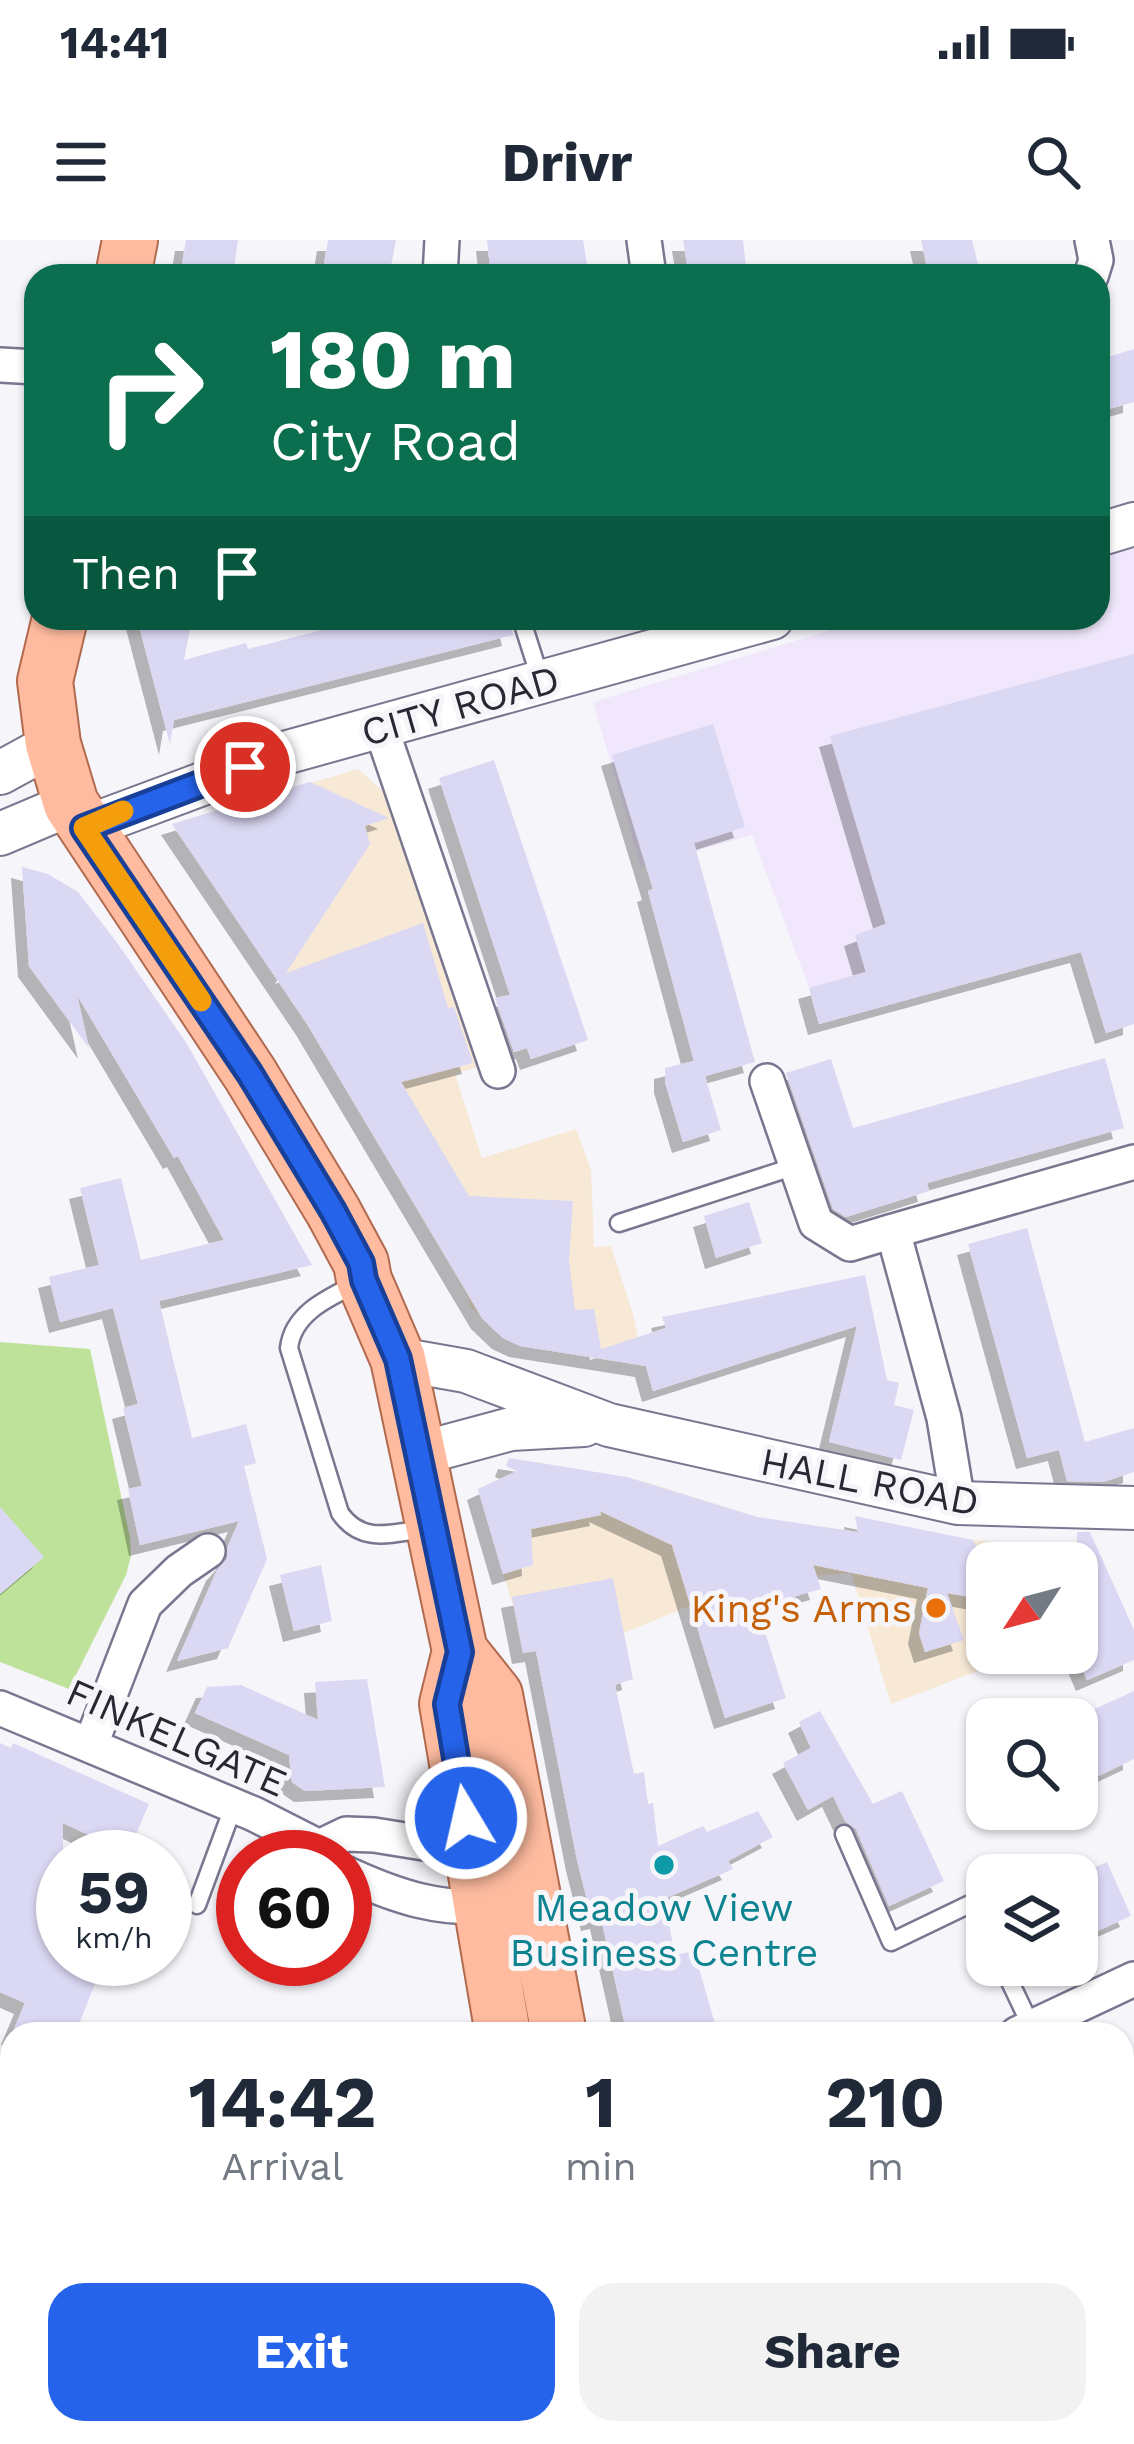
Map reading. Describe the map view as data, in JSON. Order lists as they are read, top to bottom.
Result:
{
  "streets": {
    "street": ["CITY ROAD", "HALL ROAD", "FINKELGATE"]
  },
  "places": ["King's Arms", "Meadow View Business Centre"],
  "north": "bottom left",
  "page": {
    "status": "14:41",
    "header": "Drivr",
    "turn": ["180 m", "City Road"],
    "then": "Then",
    "speed": "59 km/h",
    "limit": "60",
    "eta": [
      "14:42",
      "Arrival",
      "1",
      "min",
      "210",
      "m"
    ],
    "buttons": ["Exit", "Share"]
  }
}
